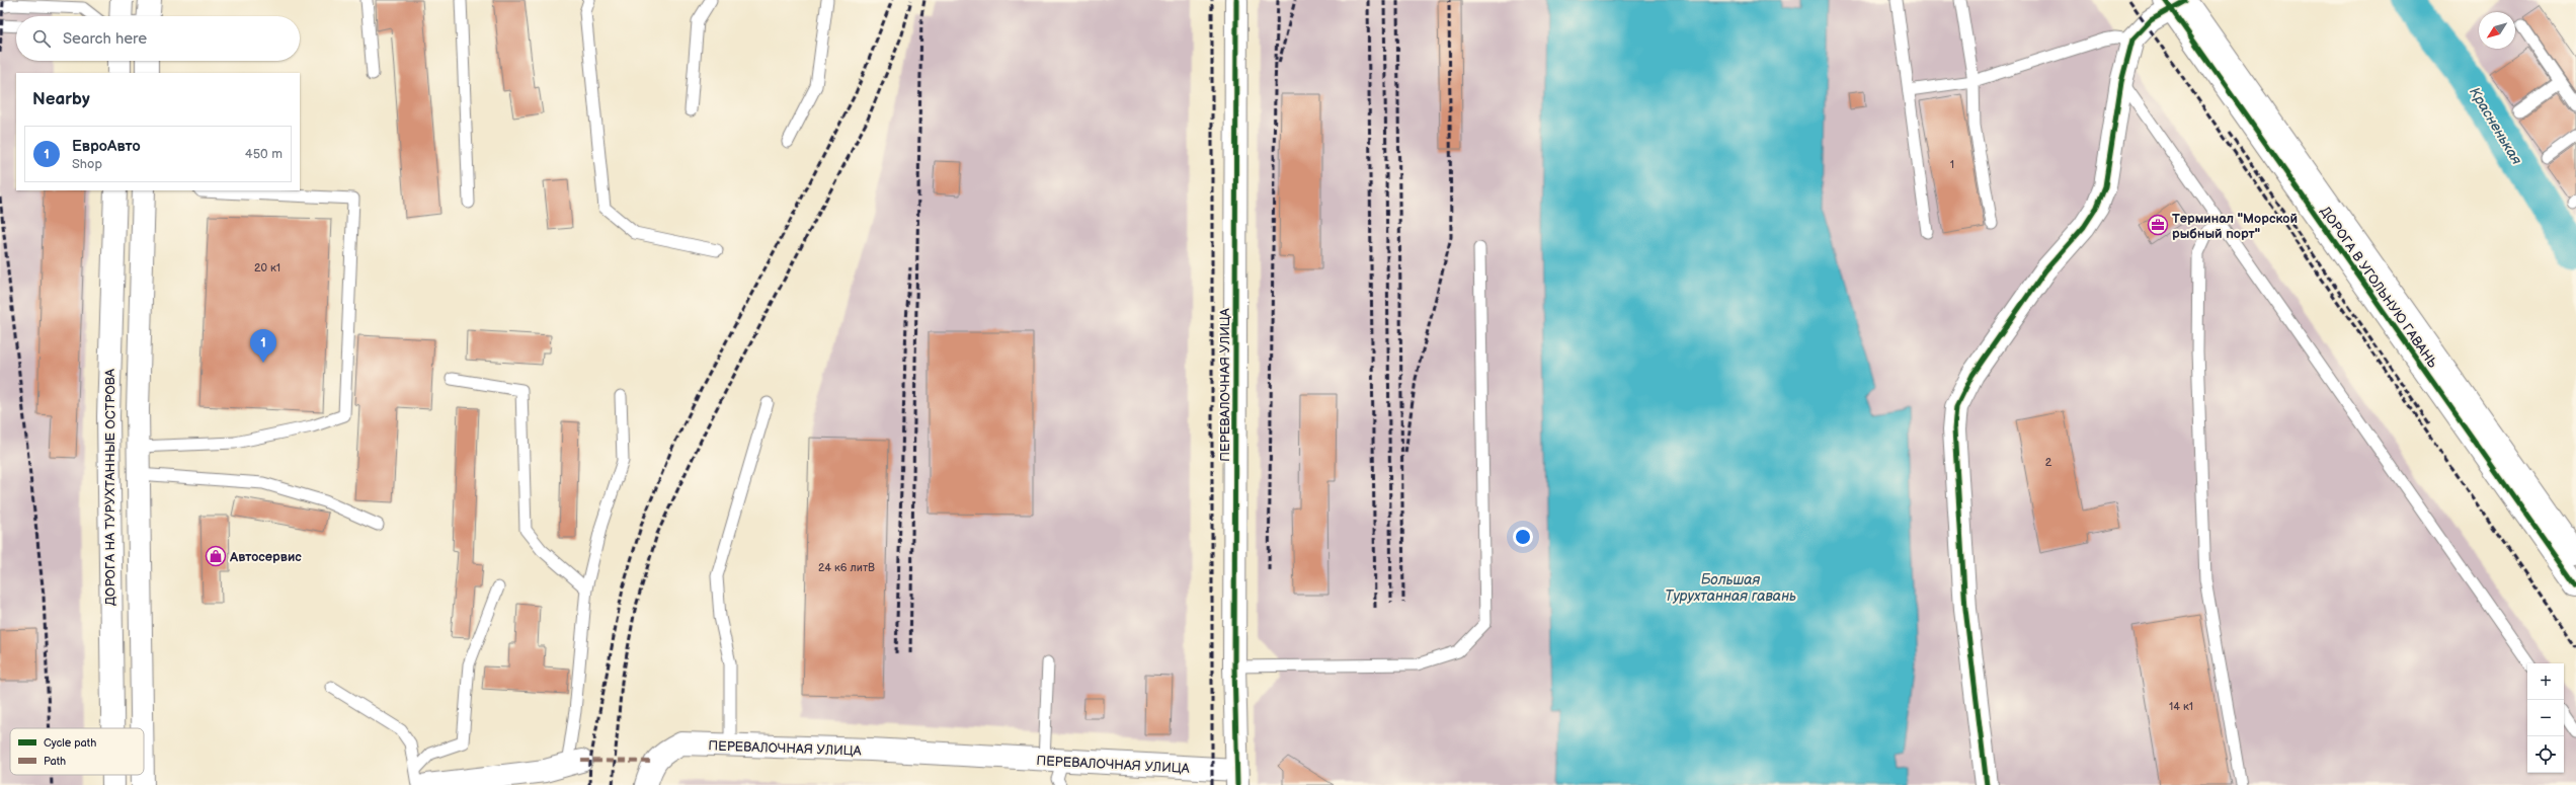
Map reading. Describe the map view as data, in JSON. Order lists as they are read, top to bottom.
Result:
{
  "streets": {
    "street": ["ДОРОГА В УГОЛЬНУЮ ГАВАНЬ", "ПЕРЕВАЛОЧНАЯ УЛИЦА", "ДОРОГА НА ТУРУХТАННЫЕ ОСТРОВА"]
  },
  "water": ["Красненькая", "Большая Турухтанная гавань"],
  "places": {
    "office": ["Терминал \"Морской рыбный порт\""],
    "shop": ["Автосервис"]
  },
  "house_numbers": [
    "1",
    "20 к1",
    "2",
    "24 к6 литВ",
    "14 к1"
  ],
  "legend": ["Cycle path", "Path"],
  "north": "bottom left",
  "page": {
    "search": "Search here",
    "heading": "Nearby",
    "list": [
      {
        "mark": "1",
        "name": "ЕвроАвто",
        "note": "Shop",
        "value": "450 m"
      }
    ],
    "pins": "1",
    "map_buttons": ["+", "−"]
  }
}
